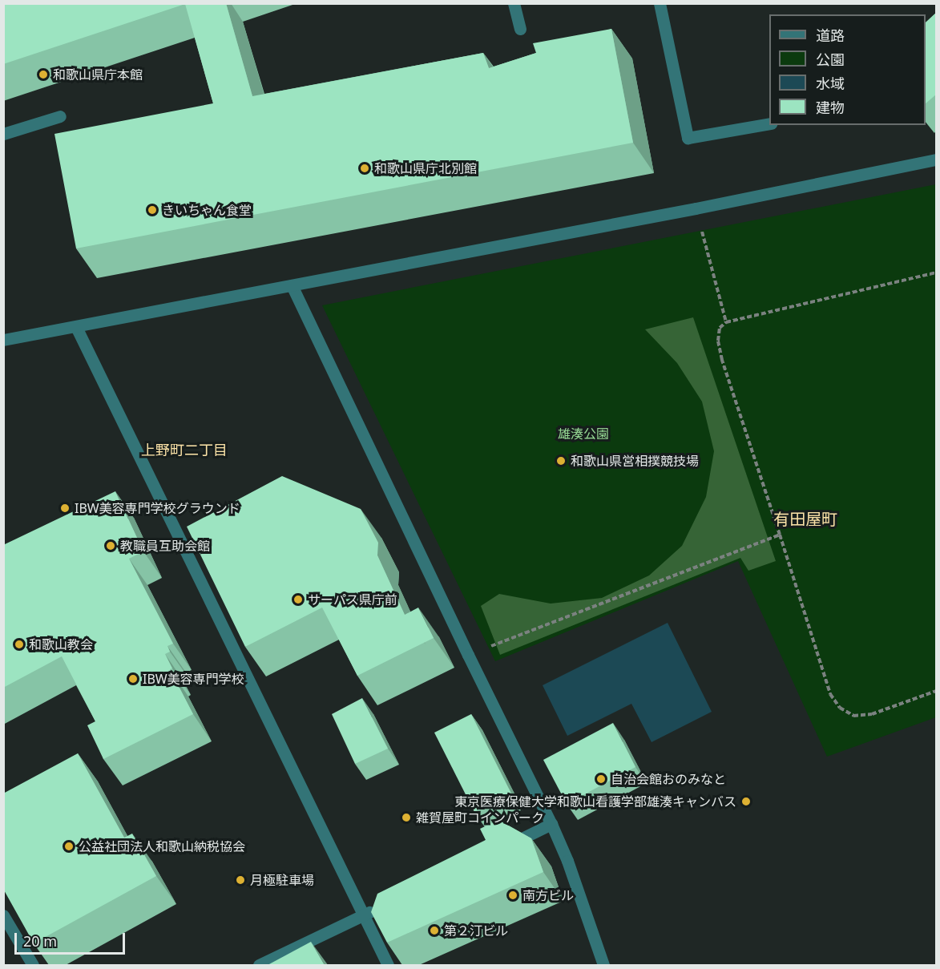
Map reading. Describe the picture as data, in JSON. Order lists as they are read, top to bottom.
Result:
{
  "districts": ["上野町二丁目", "有田屋町"],
  "parks": ["雄湊公園"],
  "places": [
    "和歌山県庁本館",
    "和歌山県庁北別館",
    "きいちゃん食堂",
    "和歌山県営相撲競技場",
    "IBW美容専門学校グラウンド",
    "教職員互助会館",
    "サーパス県庁前",
    "和歌山教会",
    "IBW美容専門学校",
    "自治会館おのみなと",
    "東京医療保健大学和歌山看護学部雄湊キャンバス",
    "雑賀屋町コインパーク",
    "公益社団法人和歌山納税協会",
    "月極駐車場",
    "南方ビル",
    "第２汀ビル"
  ],
  "legend": [
    "道路",
    "公園",
    "水域",
    "建物"
  ],
  "scale_bar": "20 m"
}
